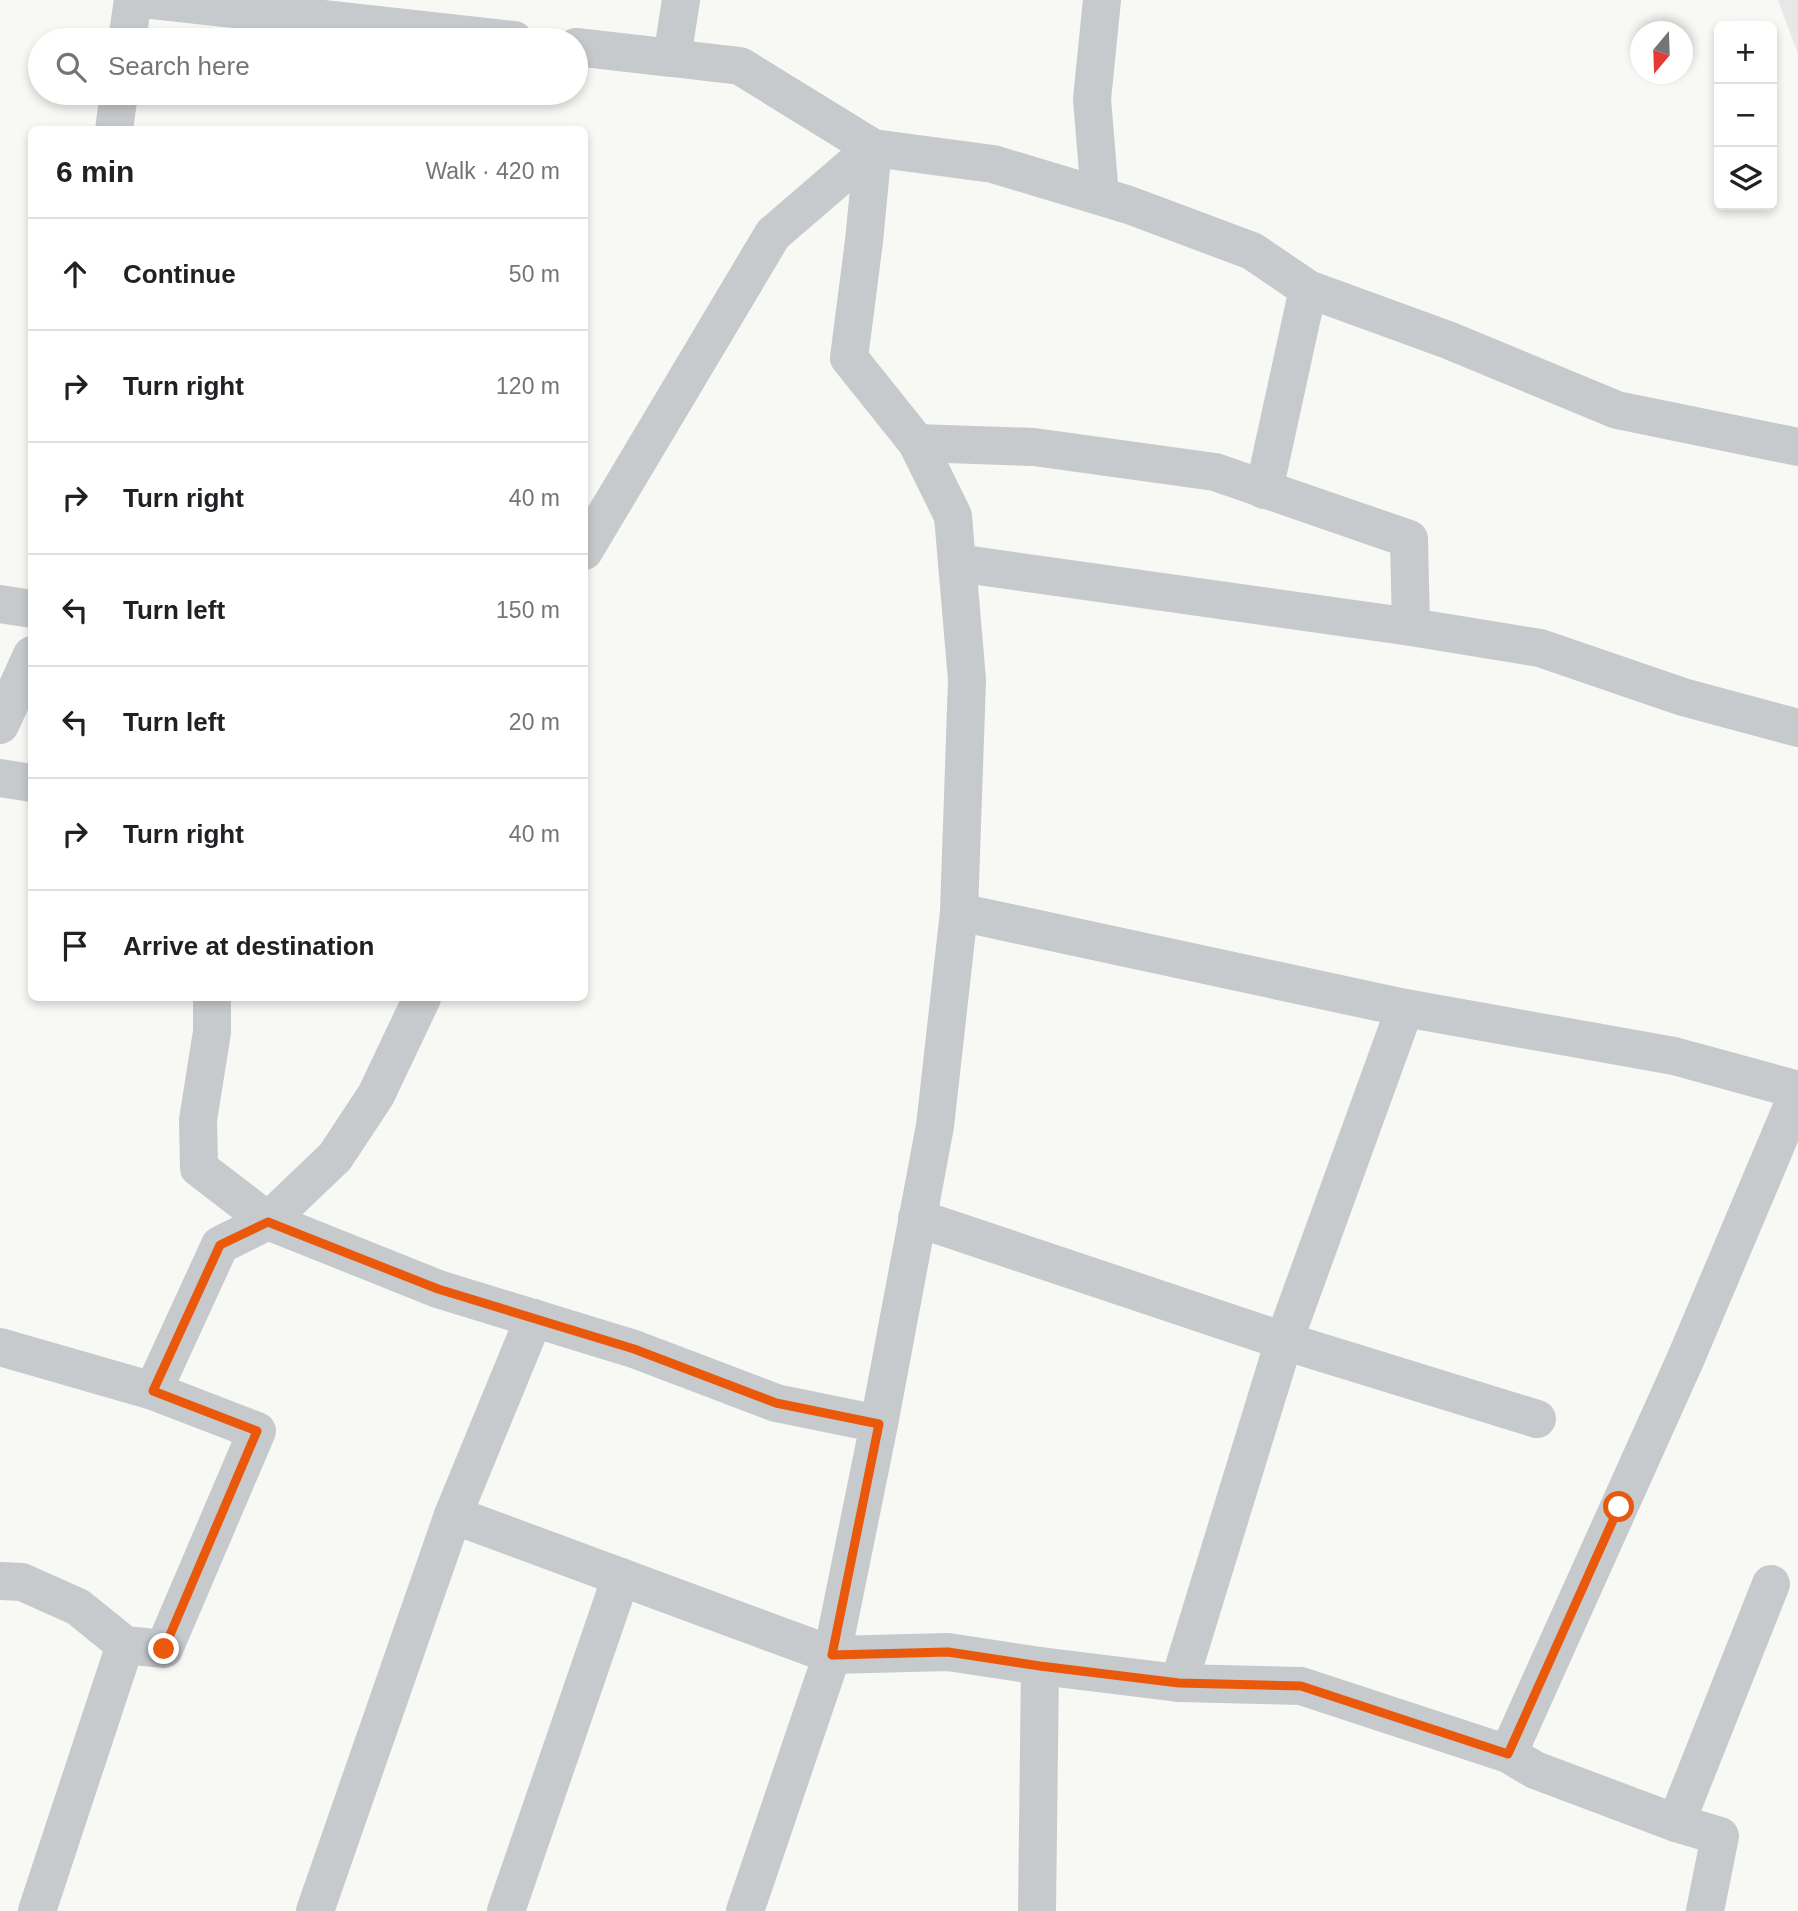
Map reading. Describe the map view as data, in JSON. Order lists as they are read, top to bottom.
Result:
{
  "north": "bottom",
  "page": {
    "map_buttons": ["+", "−"],
    "search": "Search here",
    "heading": ["6 min", "Walk · 420 m"],
    "list": [
      ["Continue", "50 m"],
      ["Turn right", "120 m"],
      ["Turn right", "40 m"],
      ["Turn left", "150 m"],
      ["Turn left", "20 m"],
      ["Turn right", "40 m"],
      "Arrive at destination"
    ]
  }
}
